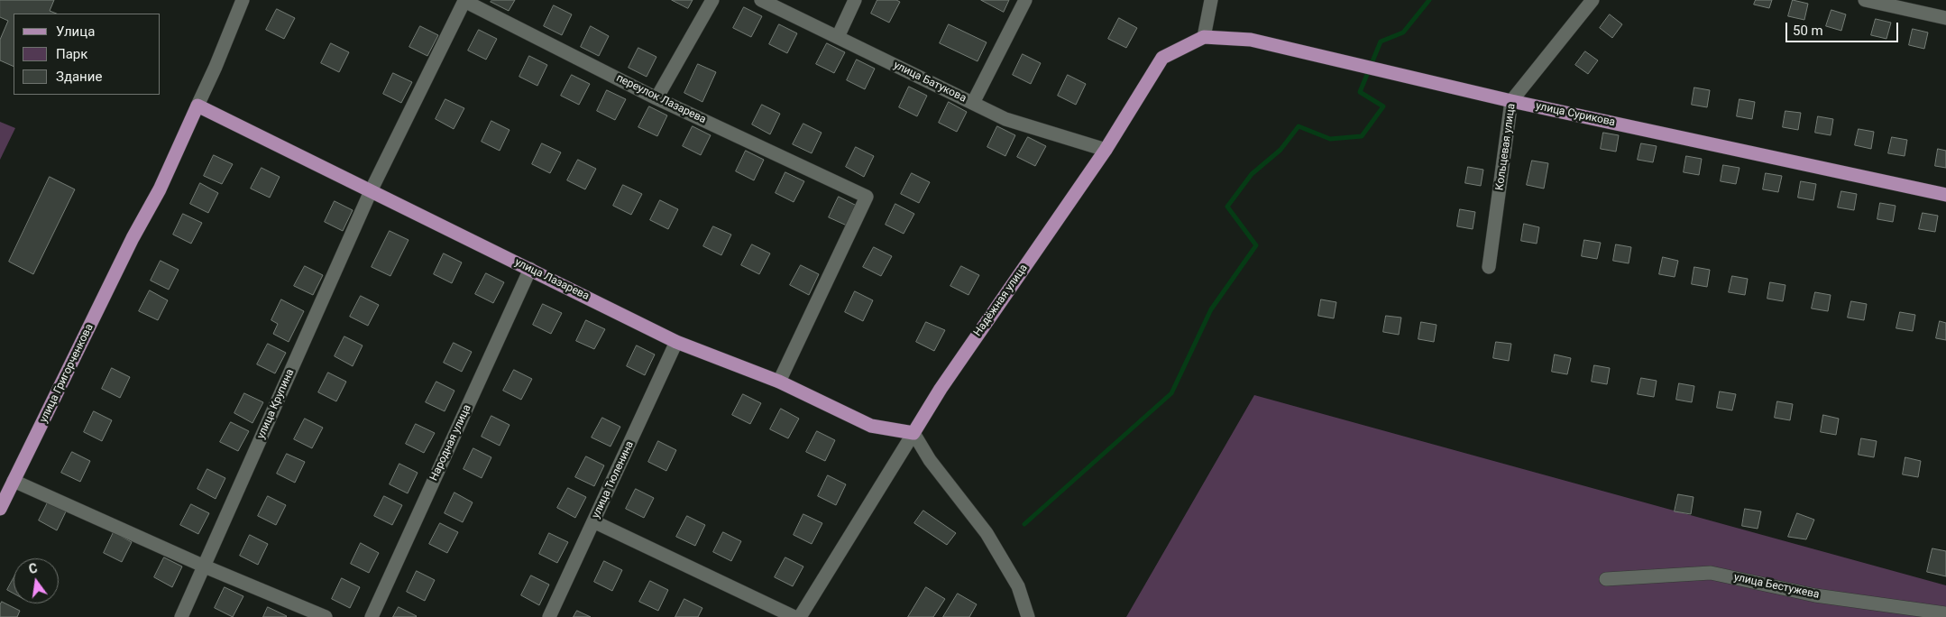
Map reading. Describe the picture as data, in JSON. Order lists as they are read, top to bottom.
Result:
{
  "streets": {
    "main road": [
      "улица Сурикова",
      "улица Лазарева",
      "Надёжная улица",
      "улица Григорченкова"
    ],
    "street": [
      "улица Батукова",
      "переулок Лазарева",
      "Кольцевая улица",
      "улица Крупина",
      "Народная улица",
      "улица Тюленина",
      "улица Бестужева"
    ]
  },
  "crossings": [
    ["улица Батукова", "Надёжная улица"],
    ["переулок Лазарева", "улица Лазарева"],
    ["переулок Лазарева", "улица Крупина"],
    ["улица Сурикова", "Кольцевая улица"],
    ["улица Сурикова", "Надёжная улица"],
    ["улица Лазарева", "Надёжная улица"],
    ["улица Лазарева", "улица Григорченкова"],
    ["улица Лазарева", "улица Крупина"],
    ["улица Лазарева", "Народная улица"],
    ["улица Лазарева", "улица Тюленина"]
  ],
  "legend": ["Улица", "Парк", "Здание"],
  "scale_bar": "50 m",
  "north": "top"
}
